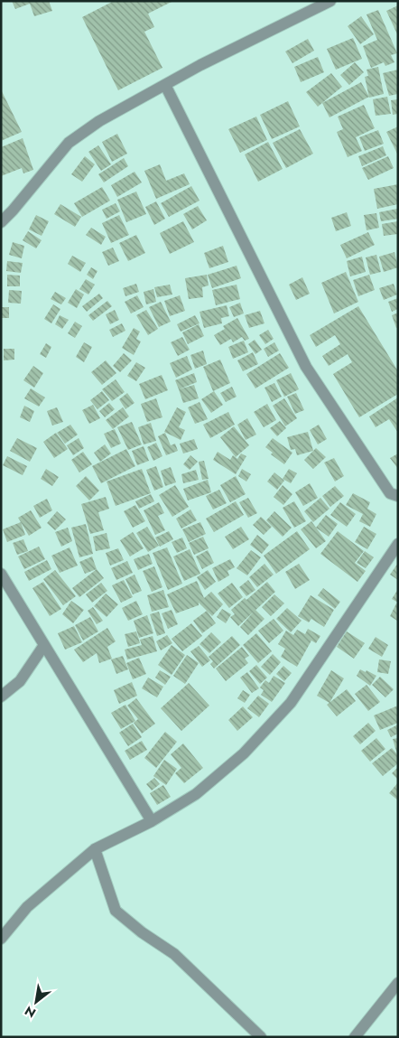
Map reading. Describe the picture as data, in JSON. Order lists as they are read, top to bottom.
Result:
{
  "north": "bottom left"
}
